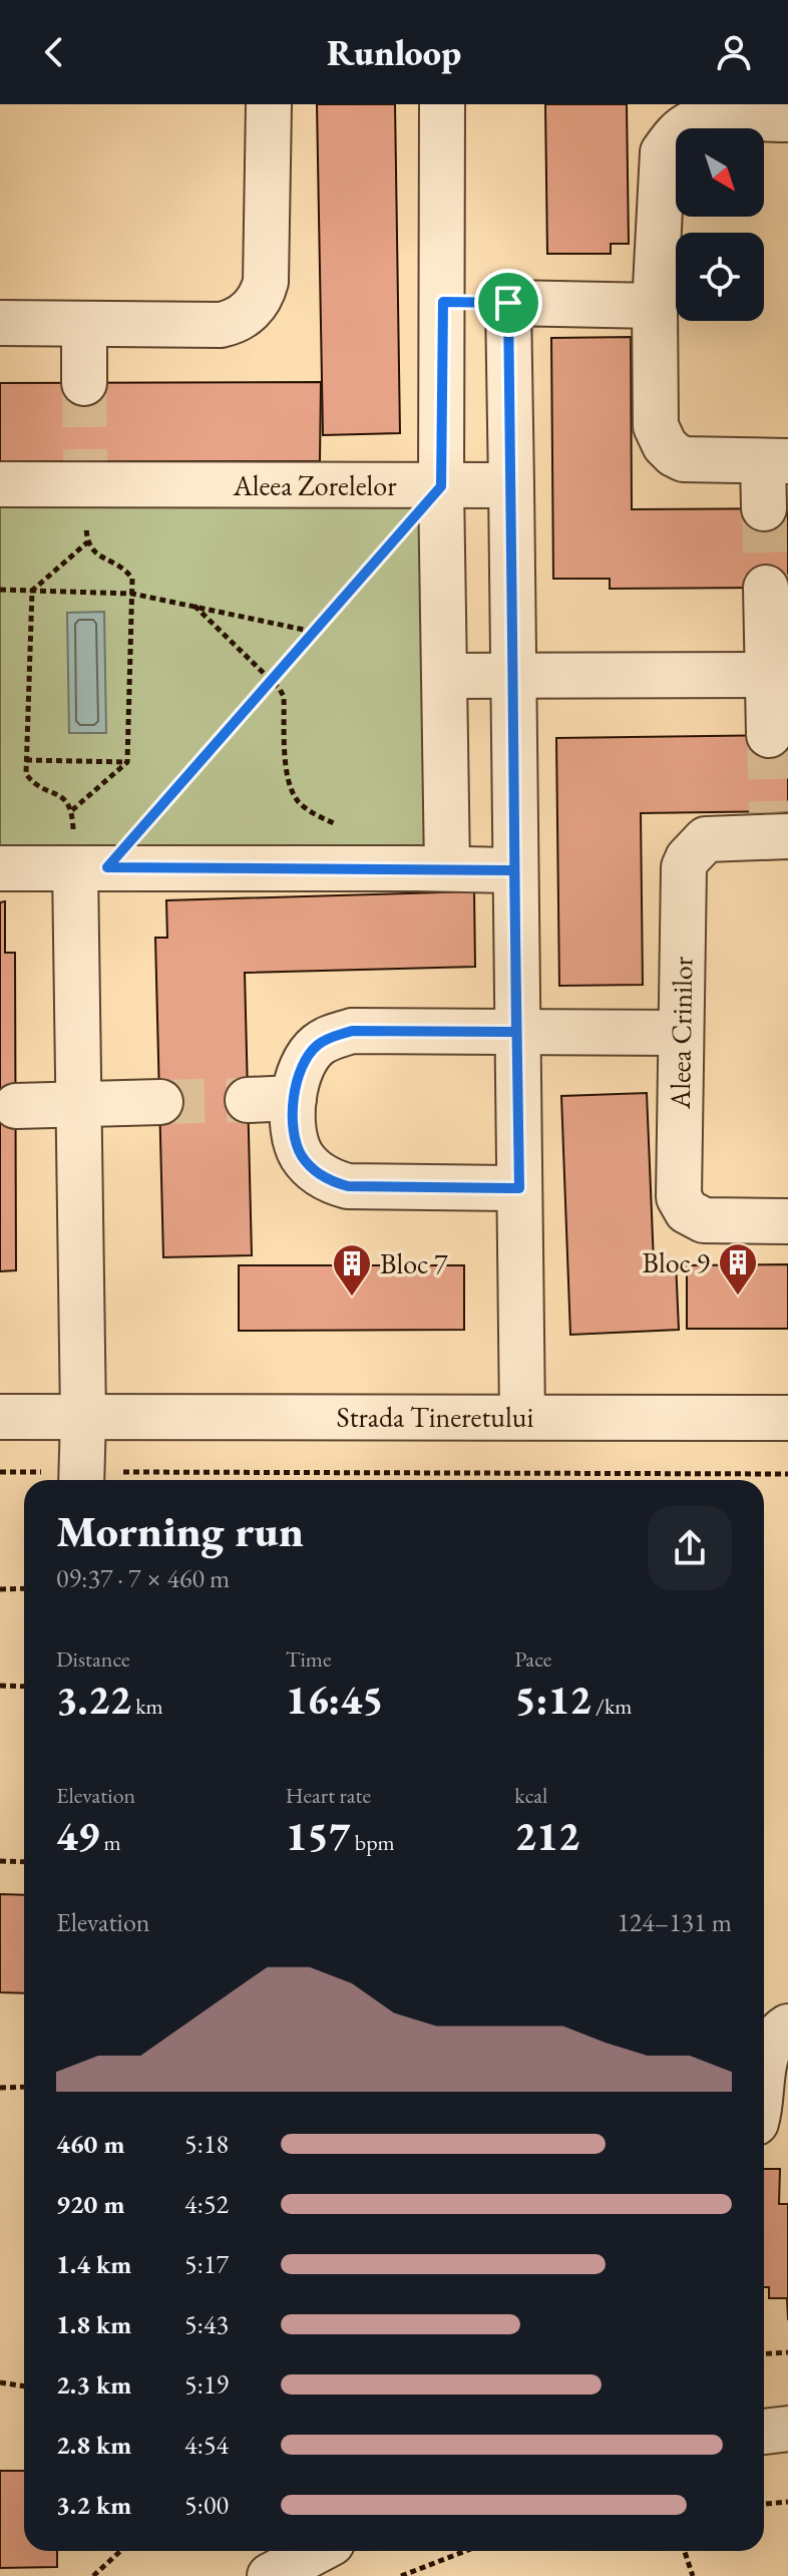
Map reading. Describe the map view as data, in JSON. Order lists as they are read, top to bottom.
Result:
{
  "streets": {
    "street": ["Aleea Zorelelor", "Aleea Crinilor", "Strada Tineretului"]
  },
  "places": {
    "building": ["Bloc 9", "Bloc 7"]
  },
  "north": "bottom right",
  "page": {
    "header": "Runloop",
    "heading": ["Morning run", "09:37 · 7 × 460 m"],
    "stats": [
      ["Distance", "3.22 km"],
      ["Time", "16:45"],
      ["Pace", "5:12 /km"],
      ["Elevation", "49 m"],
      ["Heart rate", "157 bpm"],
      ["kcal", "212"]
    ],
    "chart": ["Elevation", "124–131 m"],
    "list": [
      {
        "name": "460 m",
        "note": "5:18"
      },
      {
        "name": "920 m",
        "note": "4:52"
      },
      {
        "name": "1.4 km",
        "note": "5:17"
      },
      {
        "name": "1.8 km",
        "note": "5:43"
      },
      {
        "name": "2.3 km",
        "note": "5:19"
      },
      {
        "name": "2.8 km",
        "note": "4:54"
      },
      {
        "name": "3.2 km",
        "note": "5:00"
      }
    ]
  }
}
